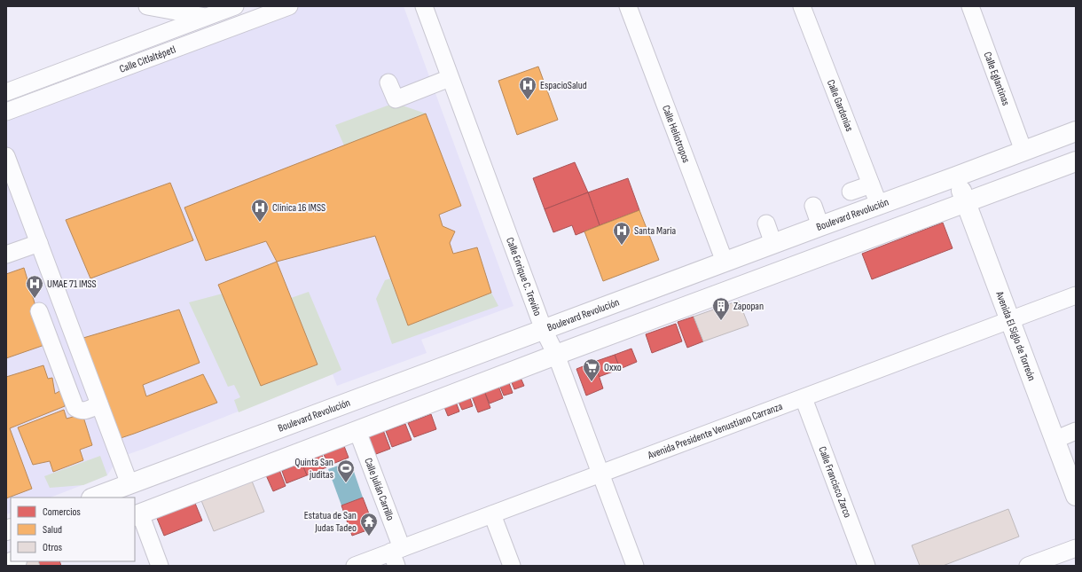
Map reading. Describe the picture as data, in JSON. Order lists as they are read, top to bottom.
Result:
{
  "streets": {
    "main road": ["Boulevard Revolución", "Avenida El Siglo de Torreón"],
    "street": [
      "Calle Citlaltépetl",
      "Calle Eglantinas",
      "Calle Gardenias",
      "Calle Heliotropos",
      "Calle Enrique C. Treviño",
      "Avenida Presidente Venustiano Carranza",
      "Calle Francisco Zarco",
      "Calle Julián Carrillo"
    ]
  },
  "crossings": [
    ["Calle Eglantinas", "Boulevard Revolución"],
    ["Calle Gardenias", "Boulevard Revolución"],
    ["Calle Heliotropos", "Boulevard Revolución"],
    ["Boulevard Revolución", "Calle Enrique C. Treviño"],
    ["Boulevard Revolución", "Avenida El Siglo de Torreón"],
    ["Calle Enrique C. Treviño", "Avenida Presidente Venustiano Carranza"],
    ["Avenida El Siglo de Torreón", "Avenida Presidente Venustiano Carranza"],
    ["Avenida Presidente Venustiano Carranza", "Calle Francisco Zarco"],
    ["Avenida Presidente Venustiano Carranza", "Calle Julián Carrillo"]
  ],
  "places": {
    "hospital": [
      "EspacioSalud",
      "Clinica 16 IMSS",
      "Santa Maria",
      "UMAE 71 IMSS"
    ],
    "building": ["Zapopan"],
    "supermarket": ["Oxxo"],
    "sports": ["Quinta San juditas"],
    "temple": ["Estatua de San Judas Tadeo"]
  },
  "legend": ["Comercios", "Salud", "Otros"]
}
